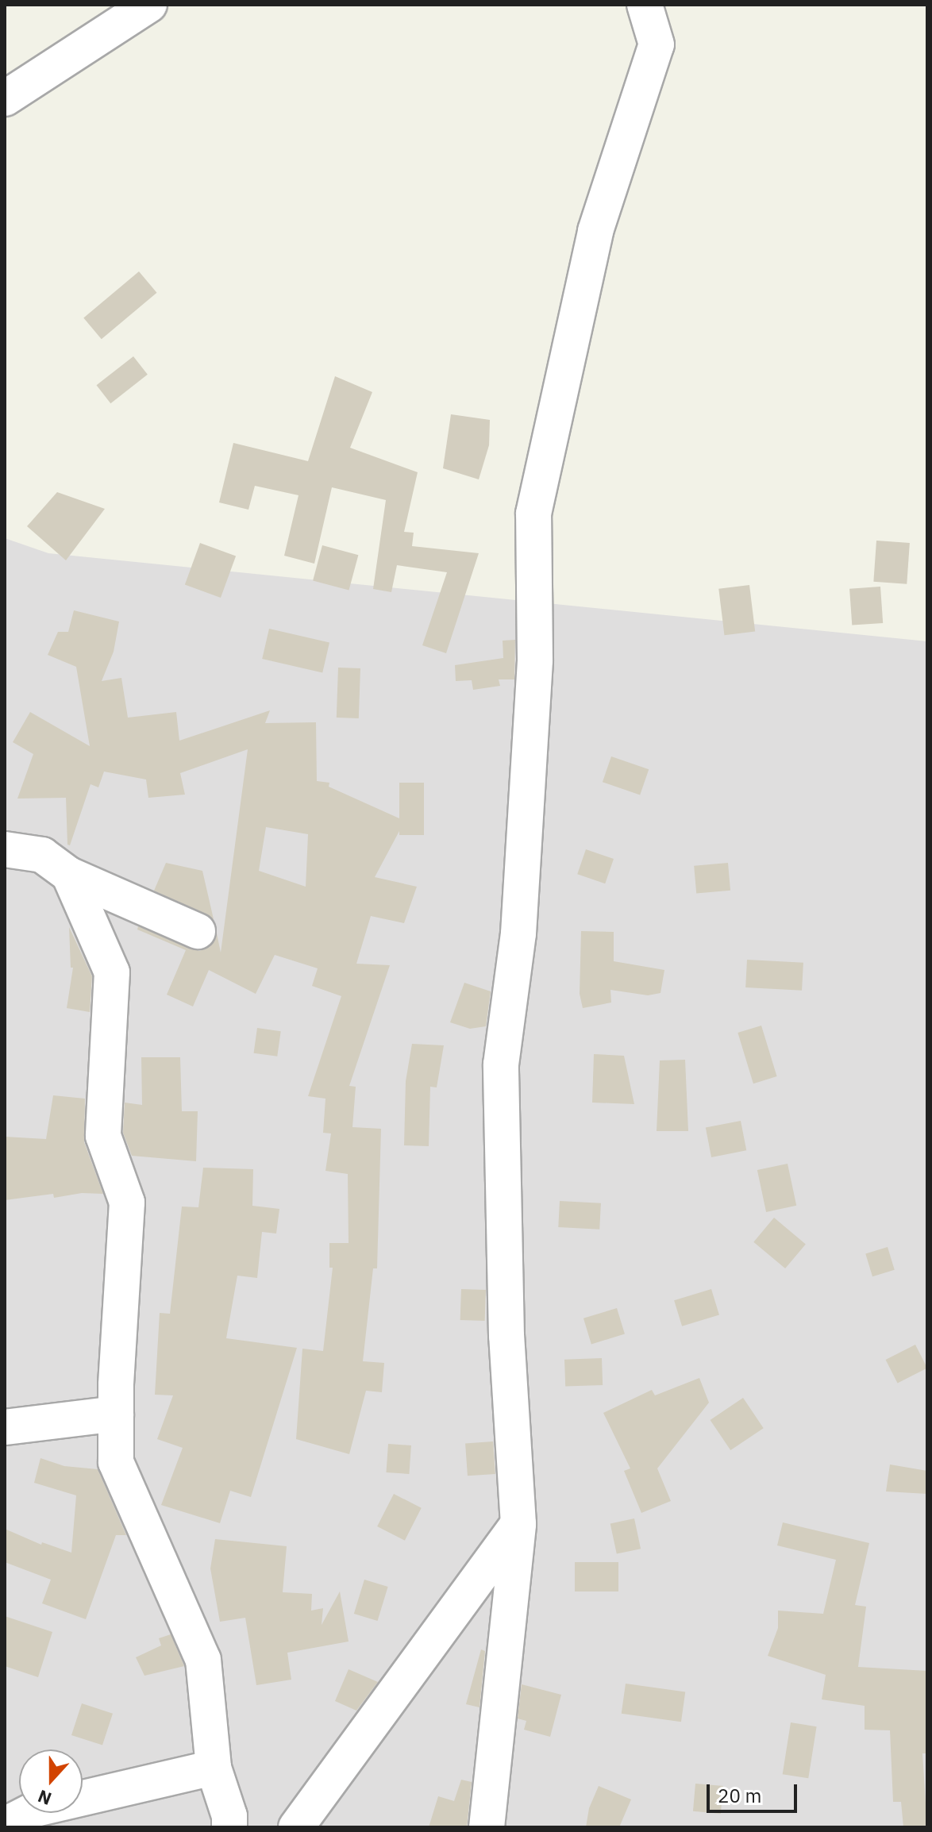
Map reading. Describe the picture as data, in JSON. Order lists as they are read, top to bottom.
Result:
{
  "scale_bar": "20 m",
  "north": "bottom"
}
